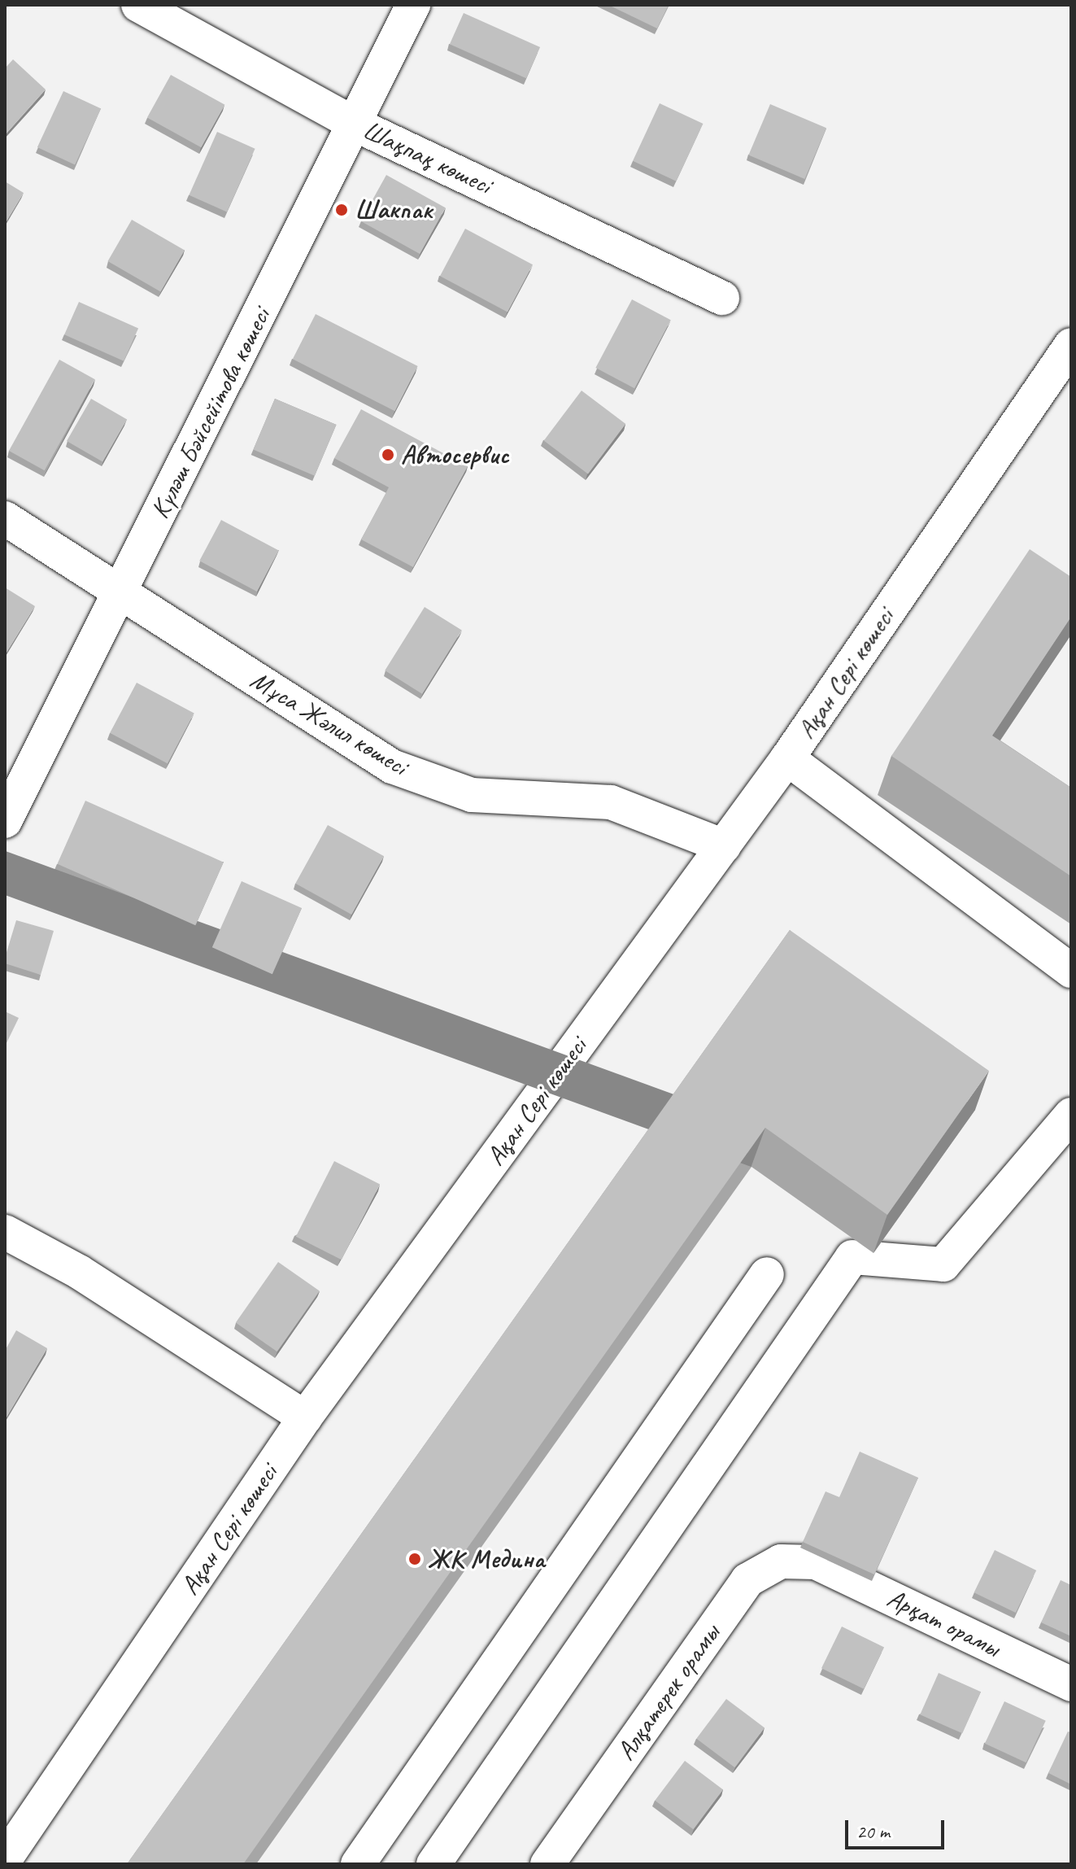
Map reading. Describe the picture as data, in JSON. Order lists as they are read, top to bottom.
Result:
{
  "streets": {
    "street": [
      "Шақпақ көшесі",
      "Күләш Бәйсейітова көшесі",
      "Ақан Сері көшесі",
      "Мұса Жәлил көшесі",
      "Арқат орамы",
      "Алқатерек орамы"
    ]
  },
  "crossings": [
    ["Шақпақ көшесі", "Күләш Бәйсейітова көшесі"],
    ["Күләш Бәйсейітова көшесі", "Мұса Жәлил көшесі"],
    ["Ақан Сері көшесі", "Мұса Жәлил көшесі"],
    ["Арқат орамы", "Алқатерек орамы"]
  ],
  "places": ["Шакпак", "Автосервис", "ЖК Медина"],
  "scale_bar": "20 m"
}
